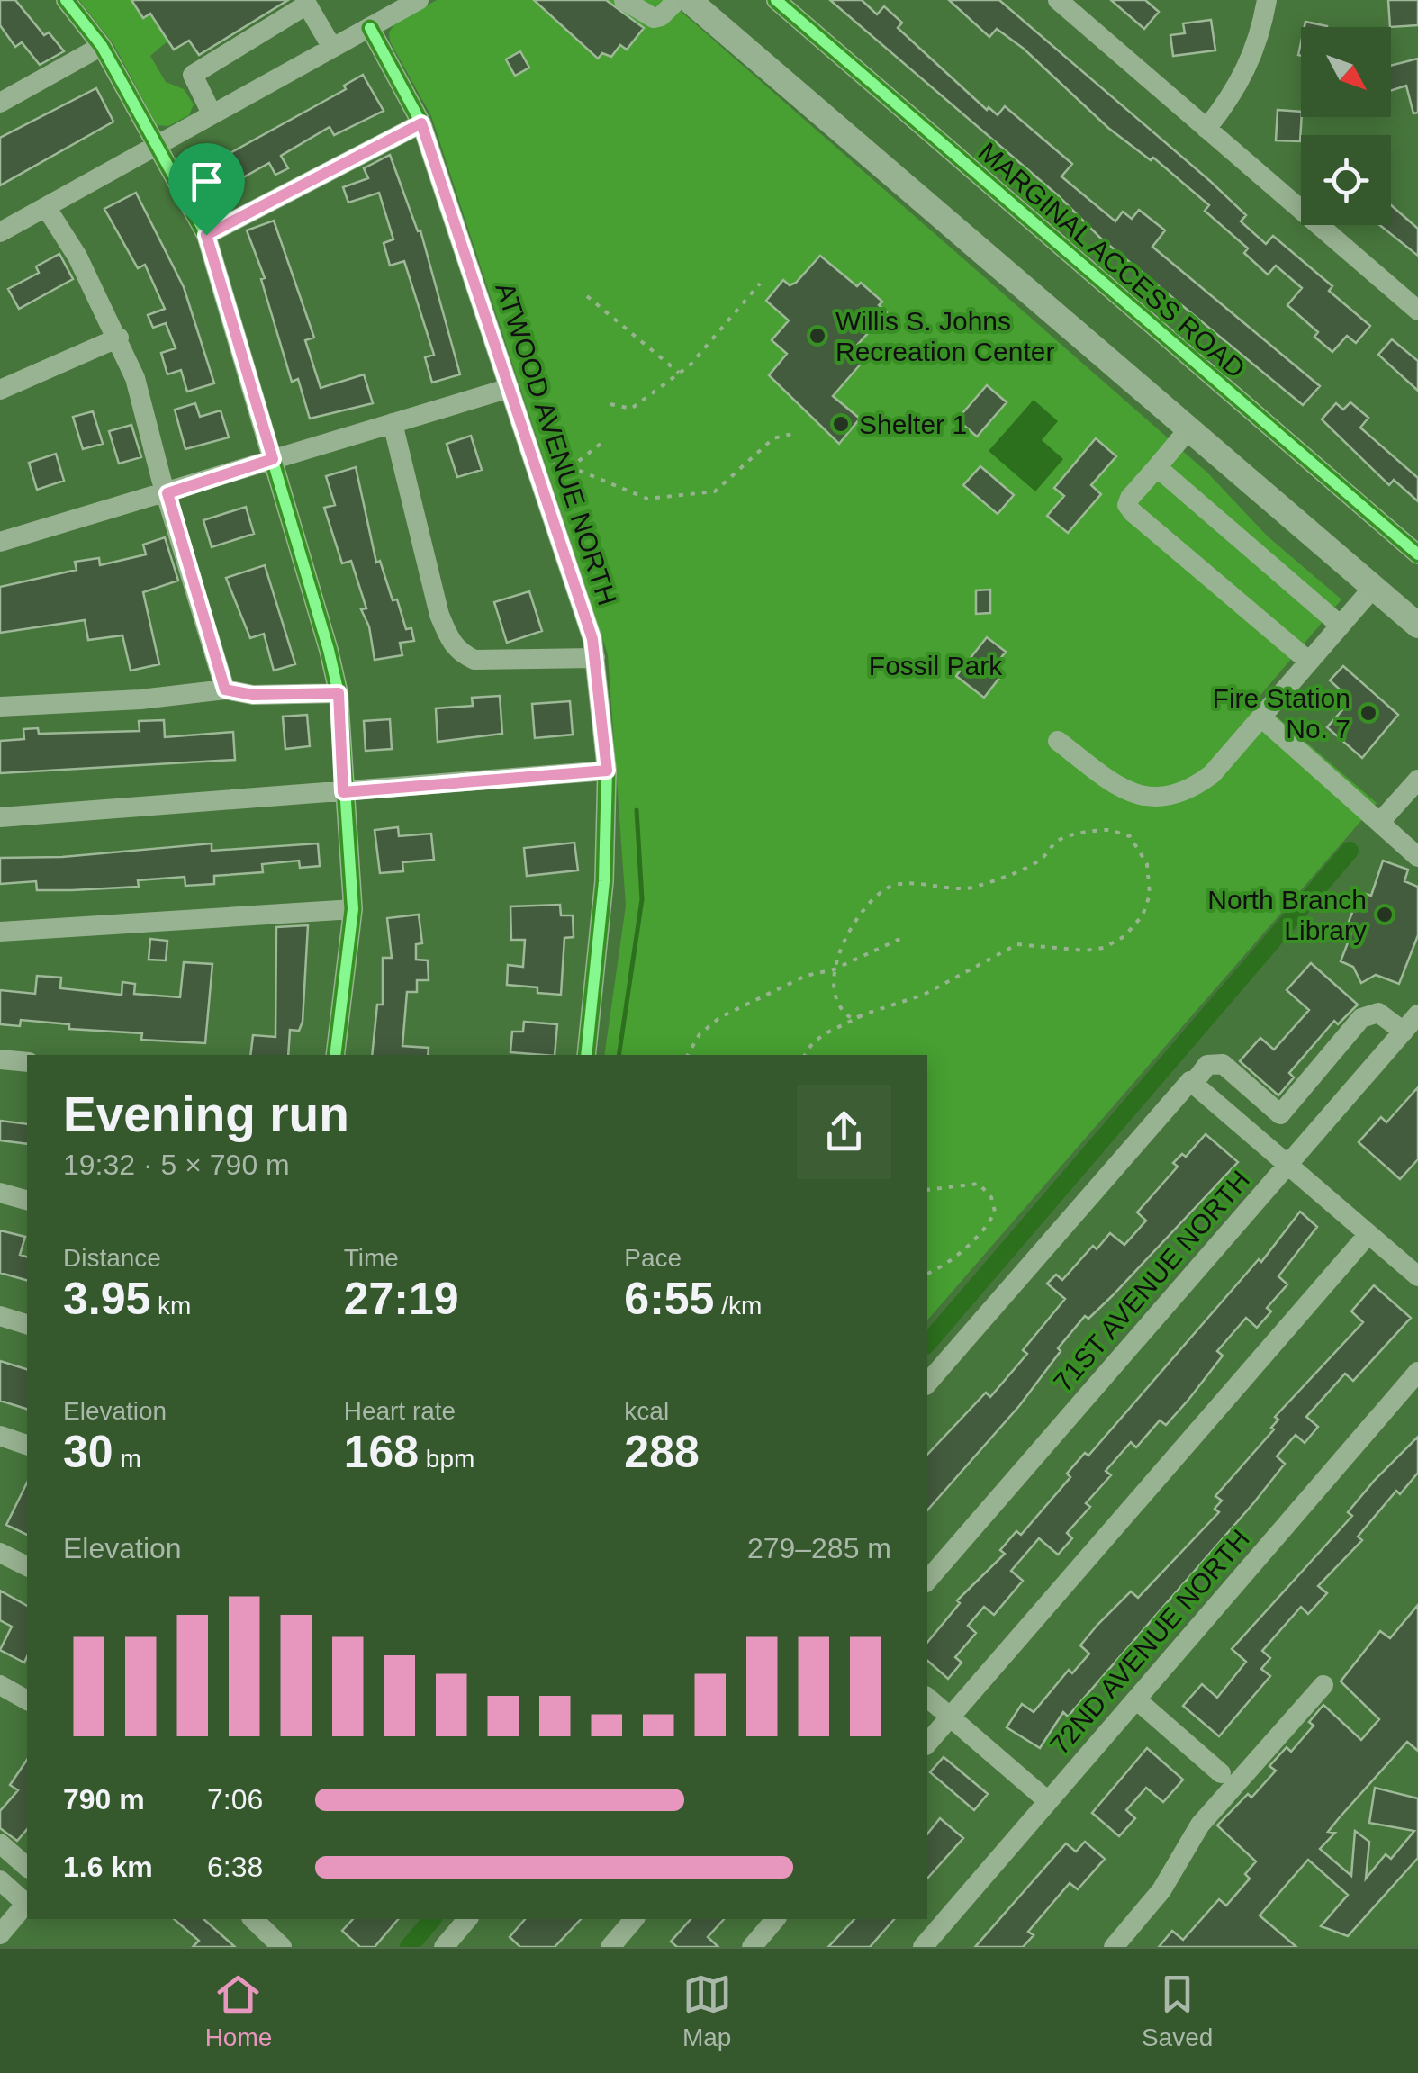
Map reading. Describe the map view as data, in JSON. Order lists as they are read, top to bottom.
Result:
{
  "streets": {
    "street": [
      "MARGINAL ACCESS ROAD",
      "ATWOOD AVENUE NORTH",
      "71ST AVENUE NORTH",
      "72ND AVENUE NORTH"
    ]
  },
  "parks": ["Fossil Park"],
  "places": [
    "Willis S. Johns Recreation Center",
    "Shelter 1",
    "Fire Station No. 7",
    "North Branch Library"
  ],
  "north": "bottom right",
  "page": {
    "heading": ["Evening run", "19:32 · 5 × 790 m"],
    "stats": [
      ["Distance", "3.95 km"],
      ["Time", "27:19"],
      ["Pace", "6:55 /km"],
      ["Elevation", "30 m"],
      ["Heart rate", "168 bpm"],
      ["kcal", "288"]
    ],
    "chart": ["Elevation", "279–285 m"],
    "list": [
      {
        "name": "790 m",
        "note": "7:06"
      },
      {
        "name": "1.6 km",
        "note": "6:38"
      }
    ],
    "tabs": ["Home", "Map", "Saved"]
  }
}
